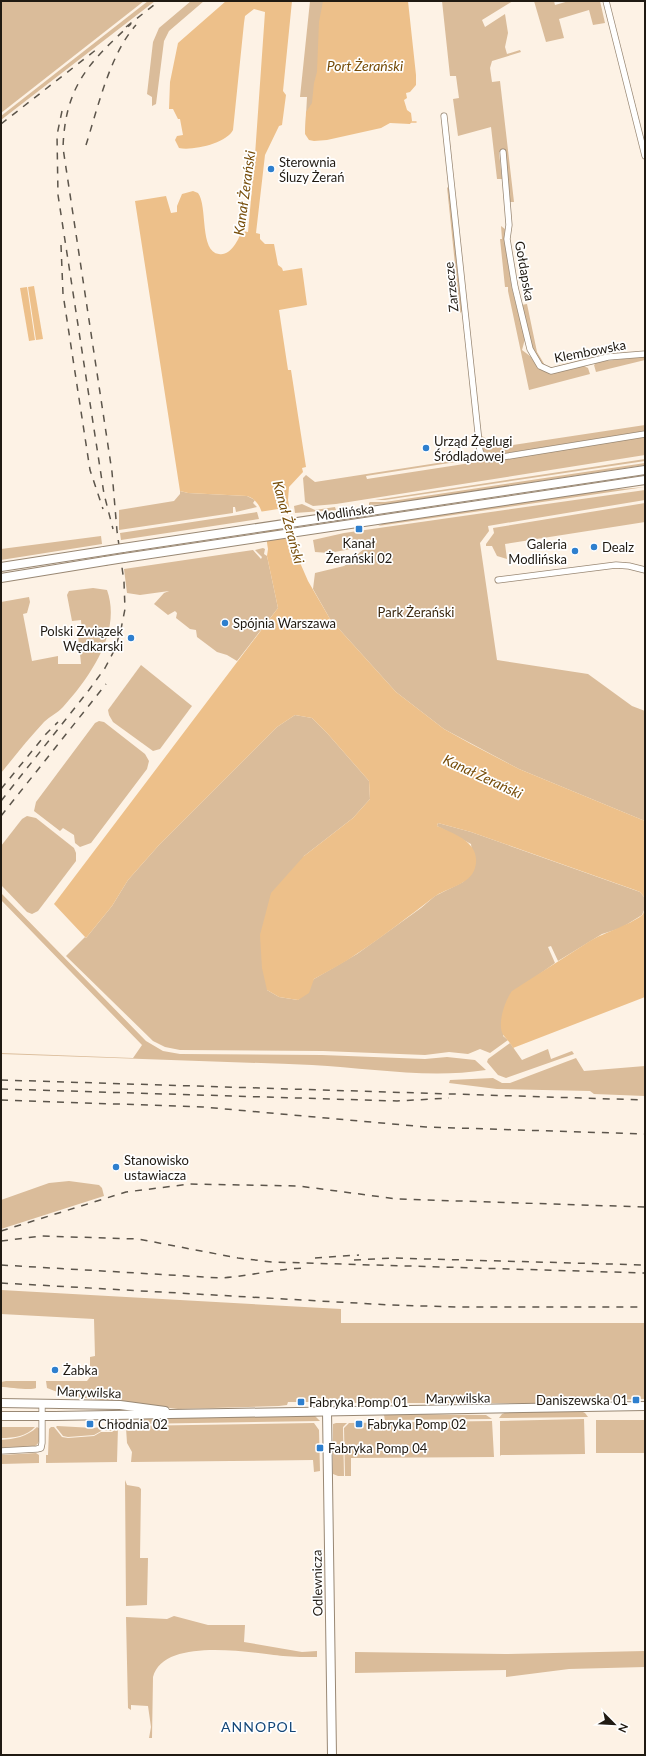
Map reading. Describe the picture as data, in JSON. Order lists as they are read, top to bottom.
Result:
{
  "streets": {
    "main road": ["Modlińska", "Marywilska", "Odlewnicza"],
    "street": ["Gołdapska", "Zarzecze", "Klembowska"]
  },
  "crossings": [
    ["Gołdapska", "Klembowska"],
    ["Marywilska", "Odlewnicza"]
  ],
  "districts": ["ANNOPOL"],
  "water": ["Port Żerański", "Kanał Żerański"],
  "parks": ["Park Żerański"],
  "places": {
    "other": [
      "Sterownia Śluzy Żerań",
      "Urząd Żeglugi Śródlądowej",
      "Dealz",
      "Galeria Modlińska",
      "Spójnia Warszawa",
      "Polski Związek Wędkarski",
      "Stanowisko ustawiacza",
      "Żabka"
    ],
    "transit": [
      "Kanał Żerański 02",
      "Daniszewska 01",
      "Fabryka Pomp 01",
      "Chłodnia 02",
      "Fabryka Pomp 02",
      "Fabryka Pomp 04"
    ]
  },
  "north": "bottom right"
}
